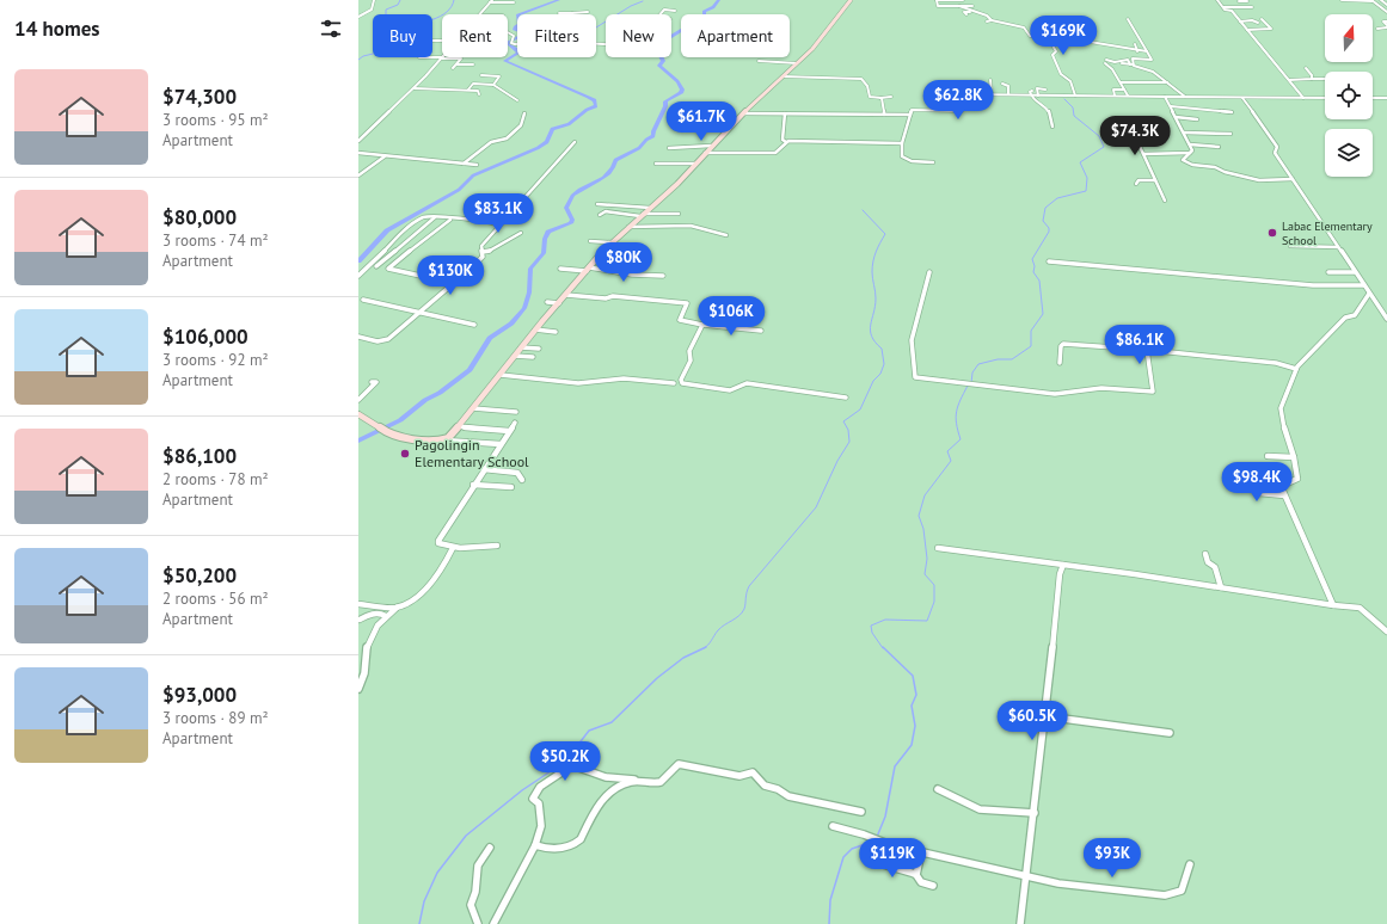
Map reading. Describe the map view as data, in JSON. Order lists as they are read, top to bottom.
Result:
{
  "places": ["Labac Elementary School", "Pagolingin Elementary School"],
  "north": "top",
  "page": {
    "heading": "14 homes",
    "chip": [
      "Buy",
      "Rent",
      "Filters",
      "New",
      "Apartment"
    ],
    "price": [
      "$169K",
      "$62.8K",
      "$61.7K",
      "$74.3K",
      "$83.1K",
      "$80K",
      "$130K",
      "$106K",
      "$86.1K",
      "$98.4K",
      "$60.5K",
      "$50.2K",
      "$119K",
      "$93K"
    ],
    "list": [
      {
        "name": "$74,300",
        "note": "3 rooms · 95 m² · Apartment"
      },
      {
        "name": "$80,000",
        "note": "3 rooms · 74 m² · Apartment"
      },
      {
        "name": "$106,000",
        "note": "3 rooms · 92 m² · Apartment"
      },
      {
        "name": "$86,100",
        "note": "2 rooms · 78 m² · Apartment"
      },
      {
        "name": "$50,200",
        "note": "2 rooms · 56 m² · Apartment"
      },
      {
        "name": "$93,000",
        "note": "3 rooms · 89 m² · Apartment"
      }
    ]
  }
}
